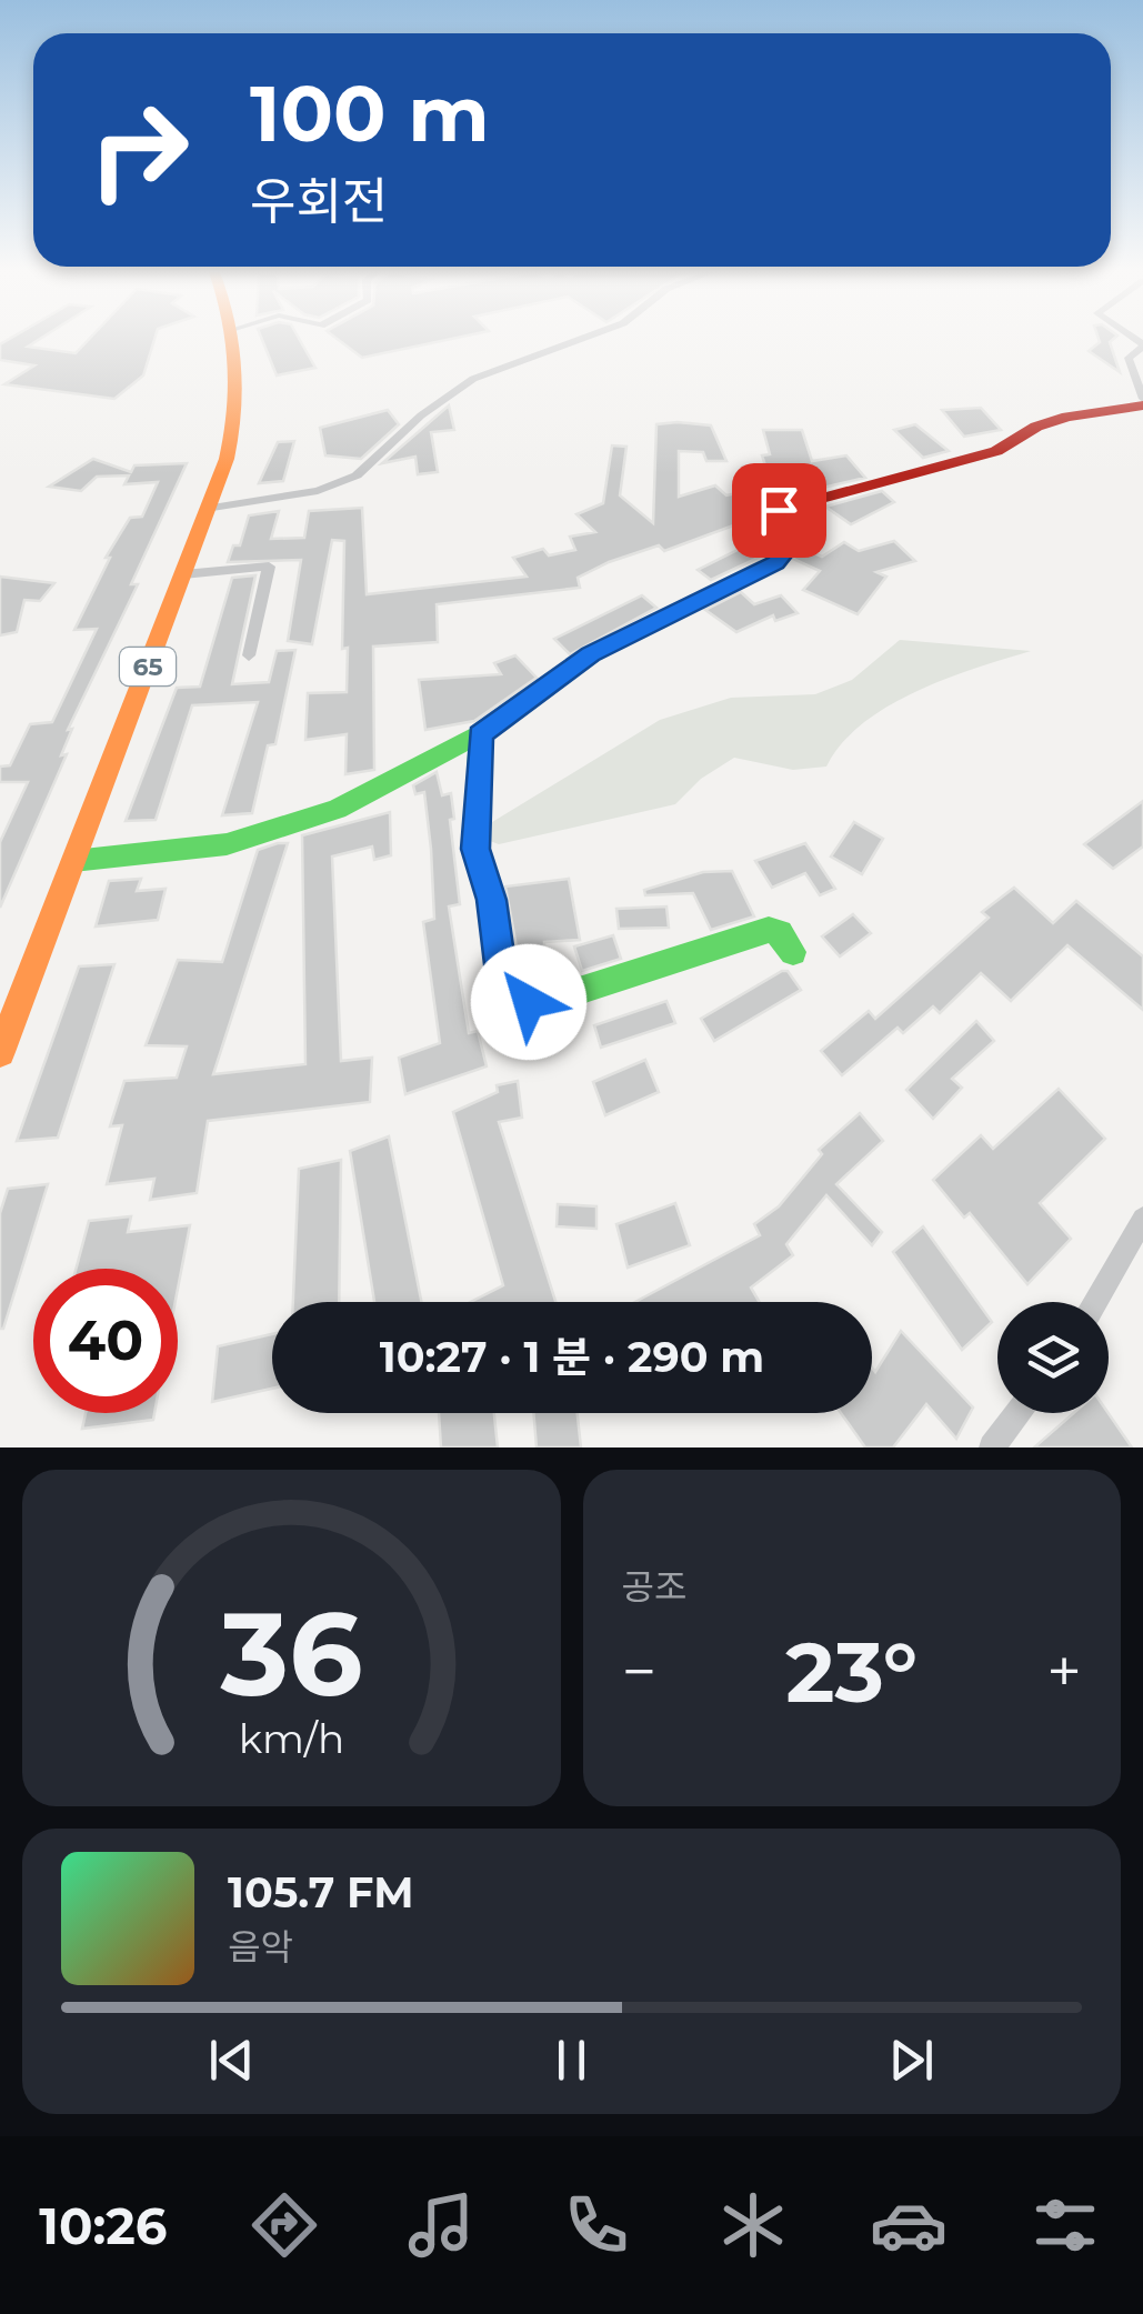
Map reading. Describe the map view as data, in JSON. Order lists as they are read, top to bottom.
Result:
{
  "streets": {
    "street": ["65"]
  },
  "page": {
    "turn": ["100 m", "우회전"],
    "limit": "40",
    "trip": "10:27 · 1 분 · 290 m",
    "tile": "공조",
    "heat": ["−", "23°", "+"],
    "song": ["105.7 FM", "음악"],
    "tabs": "10:26",
    "gauge": ["36", "km/h"]
  }
}
